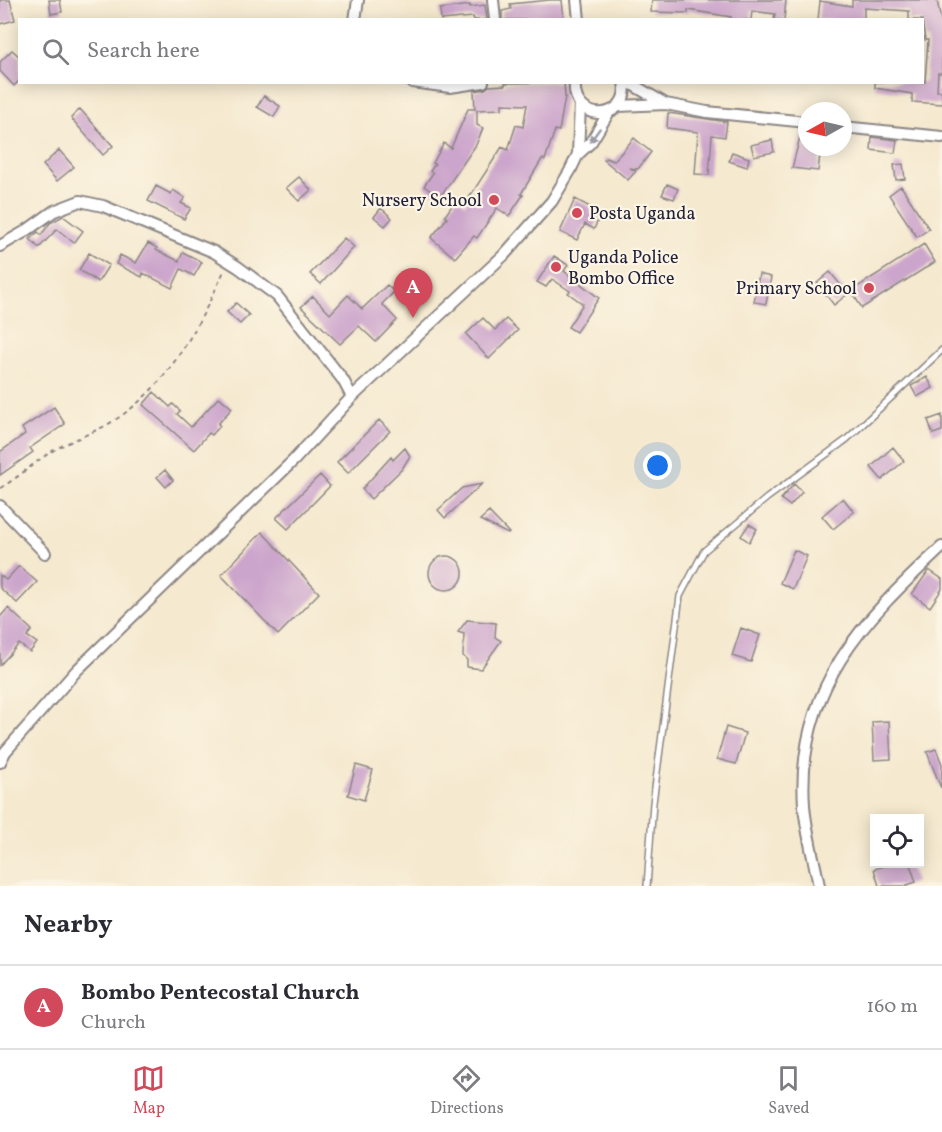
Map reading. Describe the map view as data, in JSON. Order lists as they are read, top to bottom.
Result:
{
  "places": [
    "Nursery School",
    "Posta Uganda",
    "Uganda Police Bombo Office",
    "Primary School"
  ],
  "north": "left",
  "page": {
    "search": "Search here",
    "pins": "A",
    "heading": "Nearby",
    "list": [
      {
        "mark": "A",
        "name": "Bombo Pentecostal Church",
        "note": "Church",
        "value": "160 m"
      }
    ],
    "nav": ["Map", "Directions", "Saved"]
  }
}
